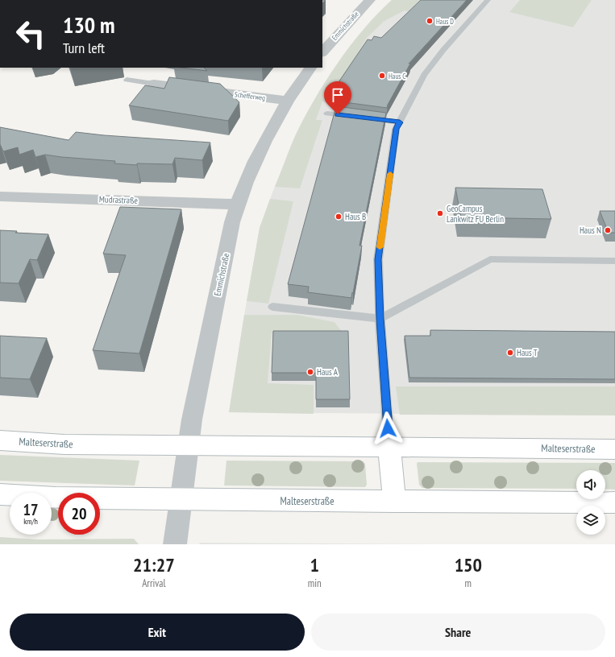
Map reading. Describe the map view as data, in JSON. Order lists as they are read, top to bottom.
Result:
{
  "streets": {
    "main road": ["Malteserstraße"],
    "street": ["Emmichstraße", "Schefferweg", "Mudrastraße"]
  },
  "crossings": [
    ["Emmichstraße", "Schefferweg"],
    ["Emmichstraße", "Mudrastraße"],
    ["Emmichstraße", "Malteserstraße"]
  ],
  "places": [
    "Haus D",
    "Haus C",
    "GeoCampus Lankwitz FU Berlin",
    "Haus B",
    "Haus N",
    "Haus T",
    "Haus A"
  ],
  "page": {
    "turn": ["130 m", "Turn left"],
    "speed": "17 km/h",
    "limit": "20",
    "eta": [
      "21:27",
      "Arrival",
      "1",
      "min",
      "150",
      "m"
    ],
    "buttons": ["Exit", "Share"]
  }
}
